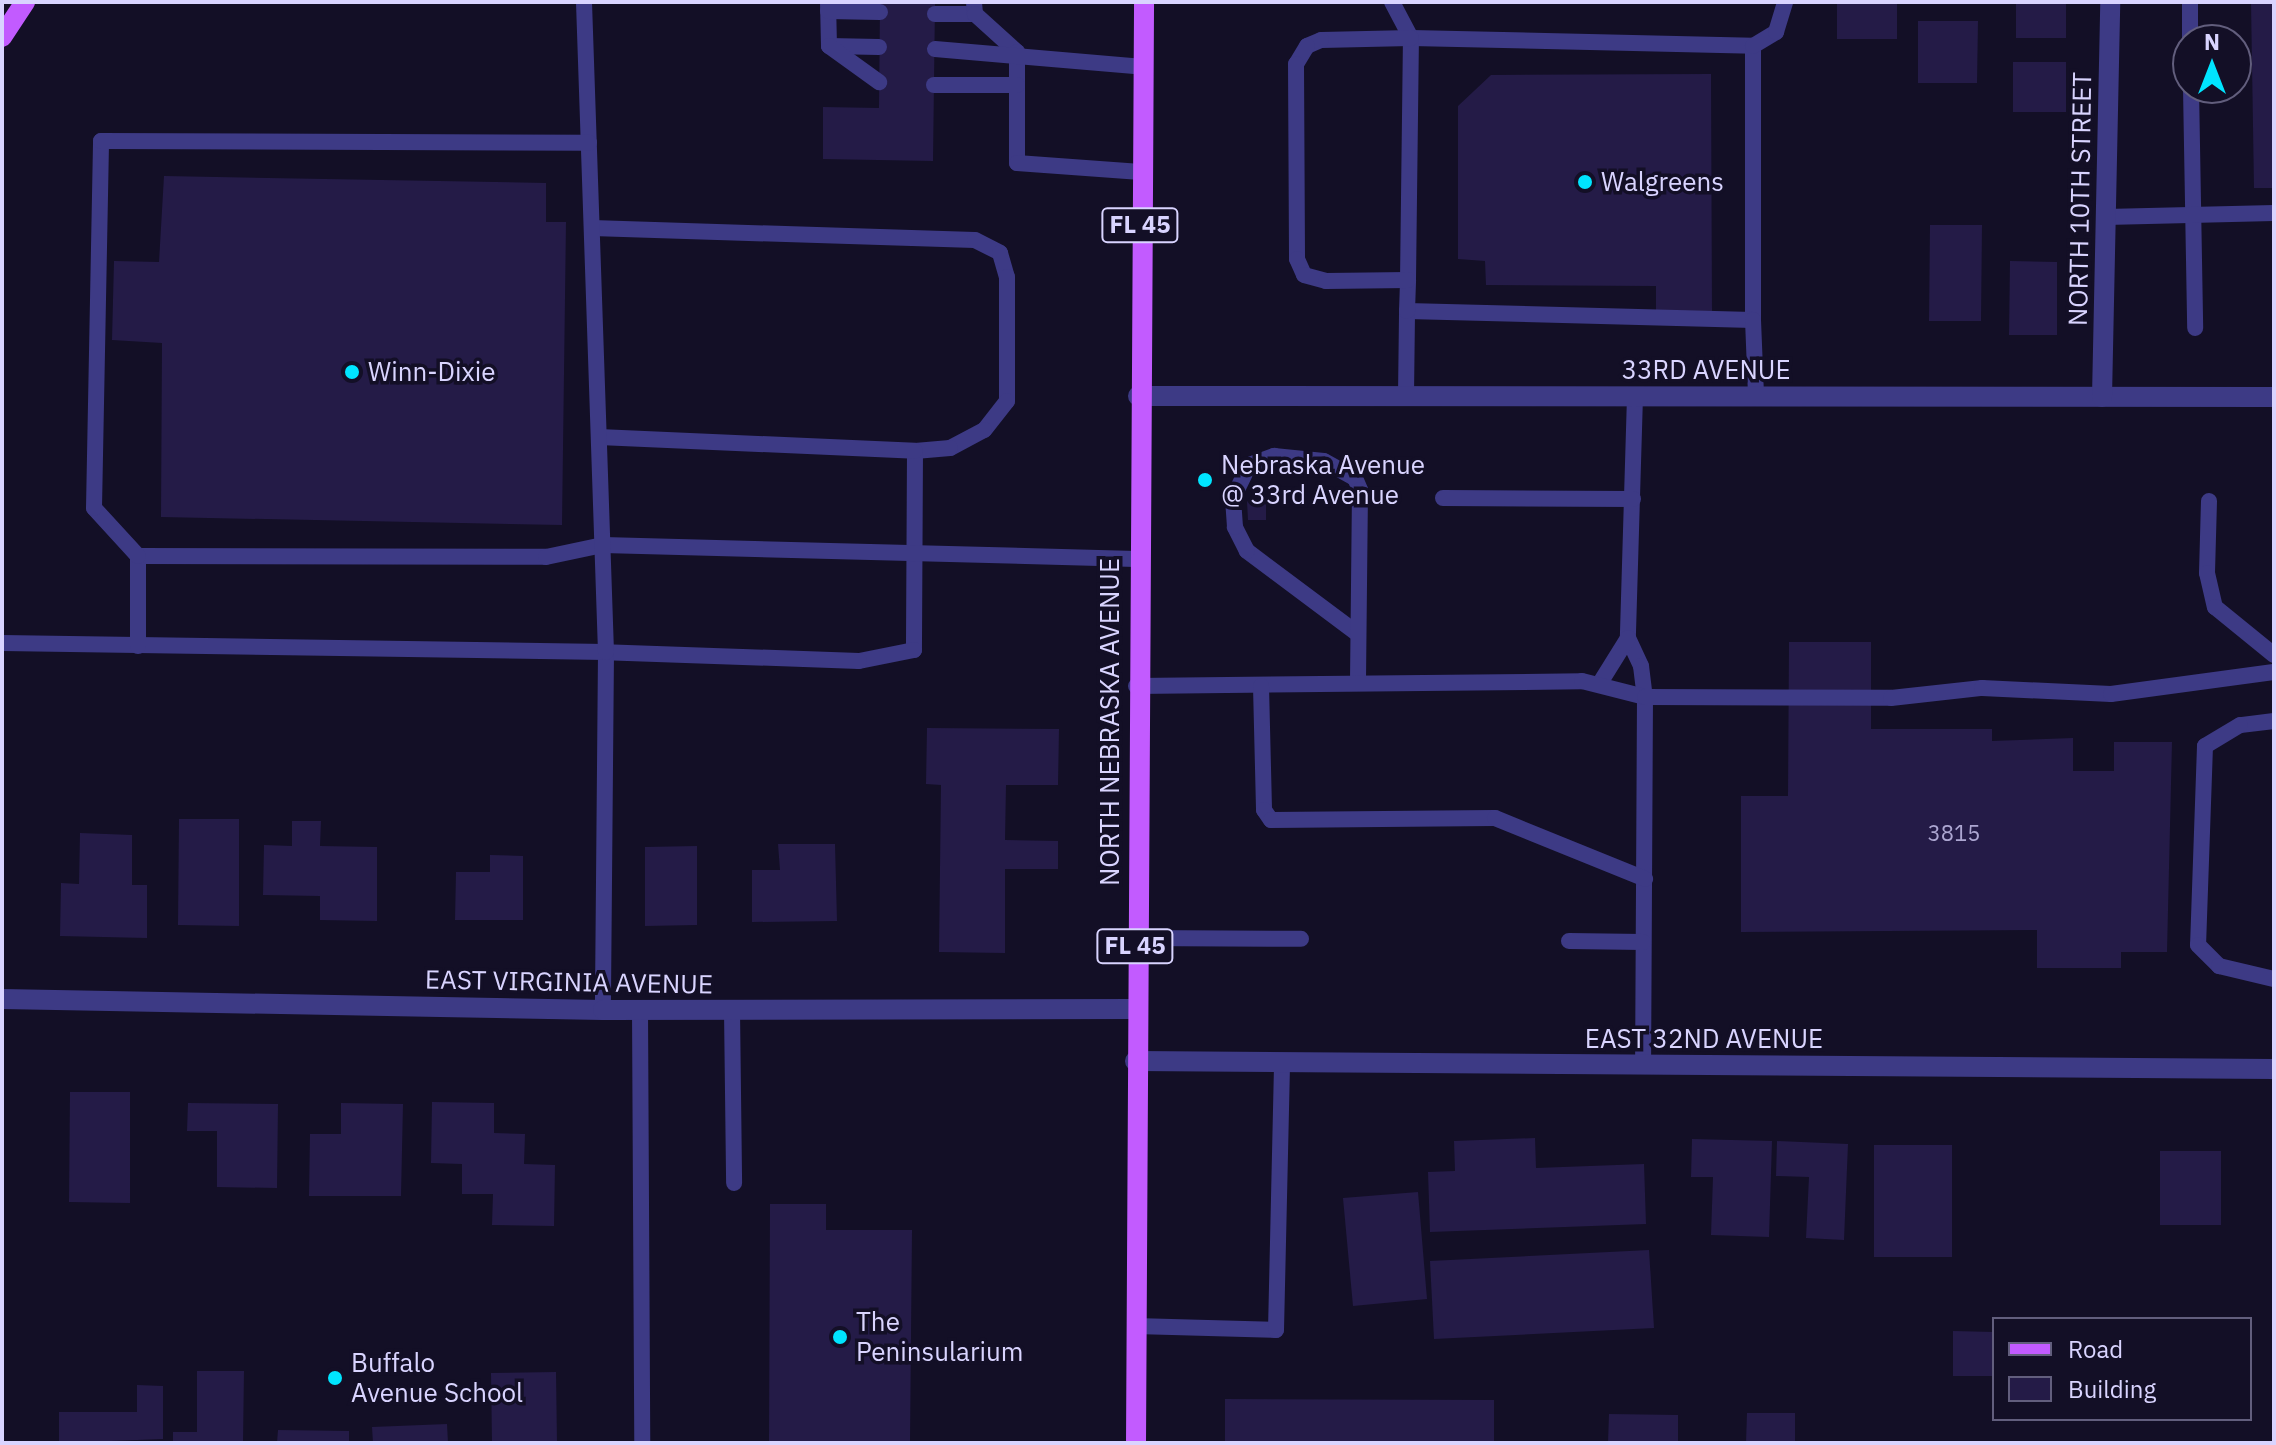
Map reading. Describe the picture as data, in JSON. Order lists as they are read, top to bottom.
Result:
{
  "streets": {
    "main road": ["FL 45", "NORTH NEBRASKA AVENUE"],
    "street": [
      "NORTH 10TH STREET",
      "33RD AVENUE",
      "EAST VIRGINIA AVENUE",
      "EAST 32ND AVENUE"
    ]
  },
  "crossings": [
    ["NORTH 10TH STREET", "33RD AVENUE"],
    ["33RD AVENUE", "NORTH NEBRASKA AVENUE"],
    ["NORTH NEBRASKA AVENUE", "EAST VIRGINIA AVENUE"],
    ["NORTH NEBRASKA AVENUE", "EAST 32ND AVENUE"]
  ],
  "places": [
    "Walgreens",
    "Winn-Dixie",
    "Nebraska Avenue @ 33rd Avenue",
    "The Peninsularium",
    "Buffalo Avenue School"
  ],
  "house_numbers": ["3815"],
  "legend": ["Road", "Building"],
  "north": "top"
}
